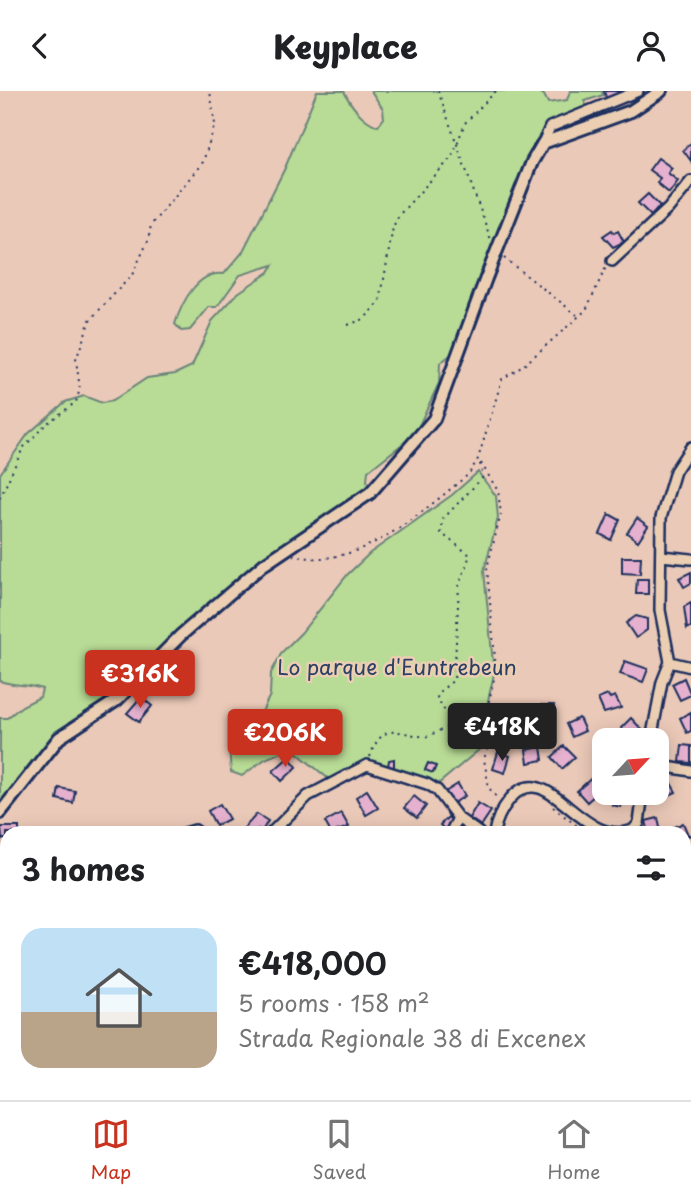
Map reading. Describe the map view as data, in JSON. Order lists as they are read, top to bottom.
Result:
{
  "parks": ["Lo parque d'Euntrebeun"],
  "north": "top right",
  "page": {
    "header": "Keyplace",
    "price": ["€316K", "€418K", "€206K"],
    "heading": "3 homes",
    "list": [
      {
        "name": "€418,000",
        "note": "5 rooms · 158 m² · Strada Regionale 38 di Excenex"
      }
    ],
    "tabs": ["Map", "Saved", "Home"]
  }
}
